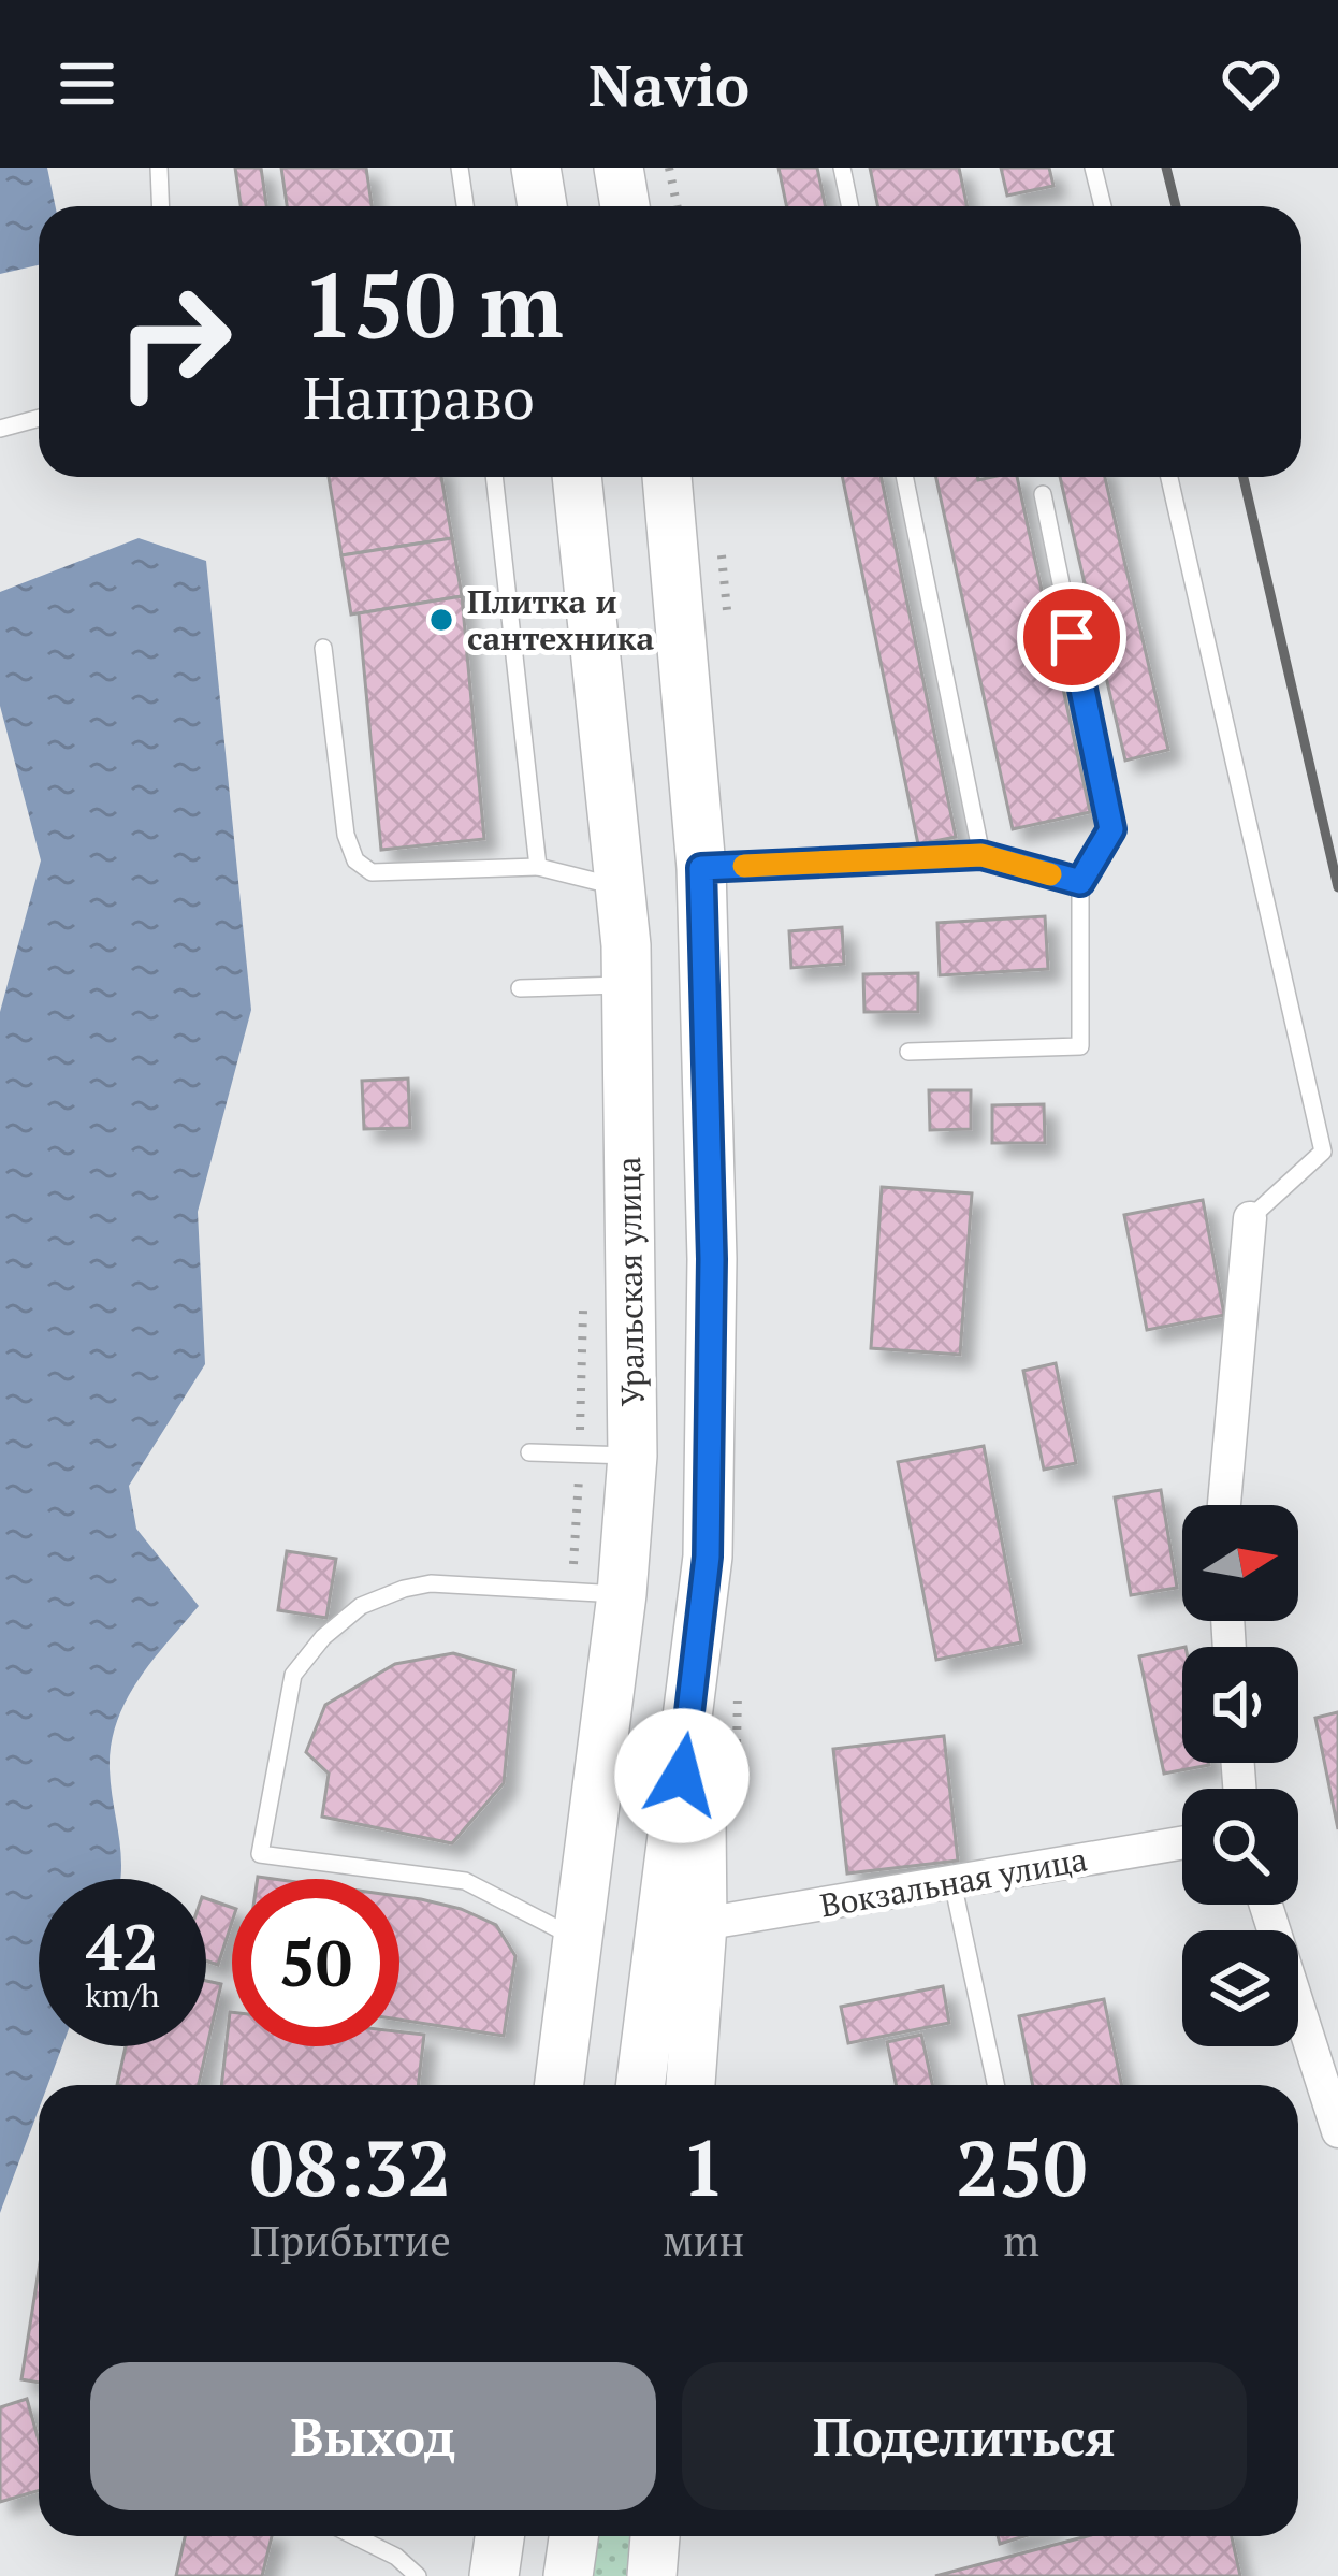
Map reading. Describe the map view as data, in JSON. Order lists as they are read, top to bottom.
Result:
{
  "streets": {
    "main road": ["Уральская улица"],
    "street": ["Вокзальная улица"]
  },
  "places": ["Плитка и сантехника"],
  "north": "right",
  "page": {
    "header": "Navio",
    "turn": ["150 m", "Направо"],
    "speed": "42 km/h",
    "limit": "50",
    "eta": [
      "08:32",
      "Прибытие",
      "1",
      "мин",
      "250",
      "m"
    ],
    "buttons": ["Выход", "Поделиться"]
  }
}
